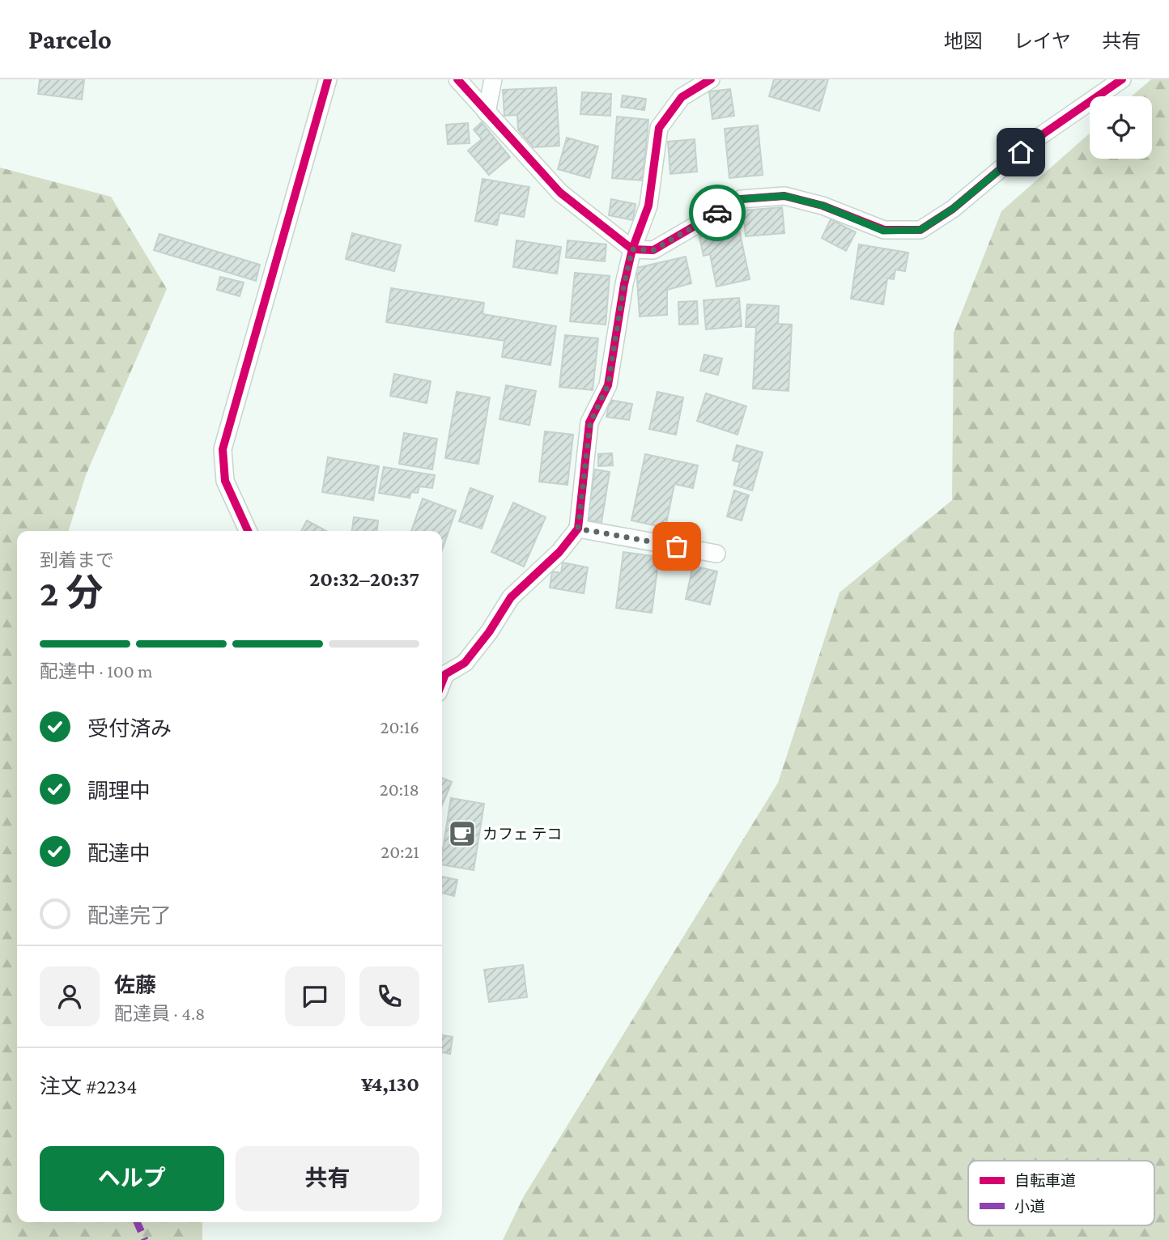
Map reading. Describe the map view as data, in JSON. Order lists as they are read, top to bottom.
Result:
{
  "places": {
    "cafe": ["カフェ テコ"]
  },
  "legend": ["自転車道", "小道"],
  "page": {
    "header": "Parcelo",
    "nav": ["地図", "レイヤ", "共有"],
    "heading": ["2 分", "到着まで", "20:32–20:37"],
    "panel": [
      "佐藤",
      "配達員 · 4.8",
      "注文 #2234",
      "¥4,130"
    ],
    "bar": "配達中 · 100 m",
    "list": [
      ["受付済み", "20:16"],
      ["調理中", "20:18"],
      ["配達中", "20:21"],
      "配達完了"
    ],
    "buttons": ["ヘルプ", "共有"]
  }
}
